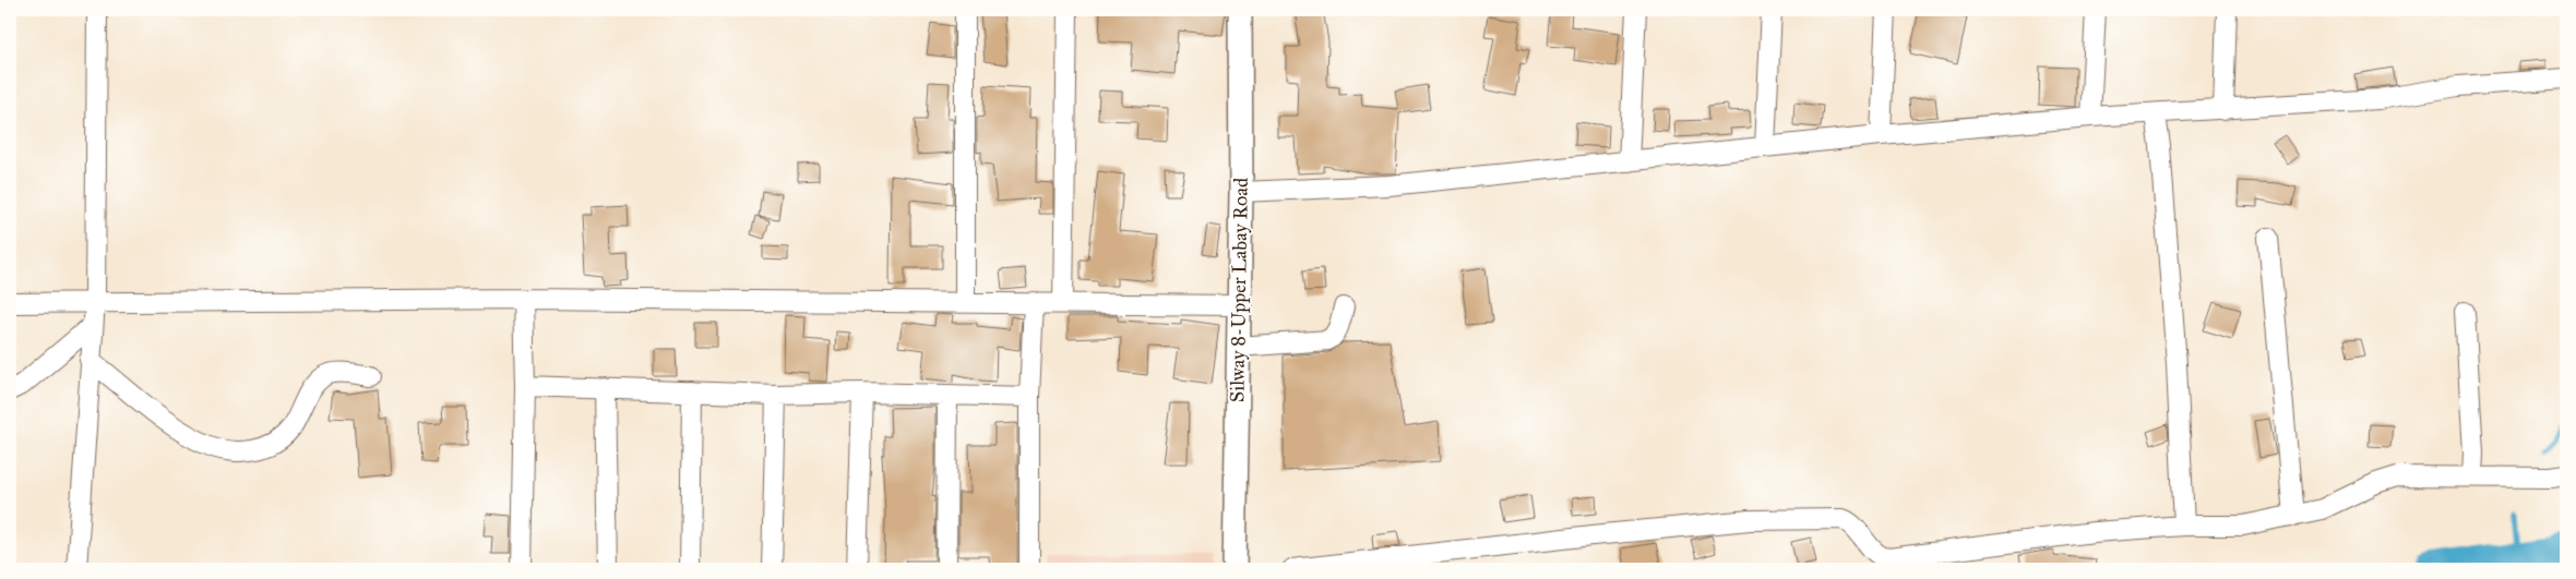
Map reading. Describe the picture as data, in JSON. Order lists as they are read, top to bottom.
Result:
{
  "streets": {
    "main road": ["Silway 8-Upper Labay Road"]
  }
}
